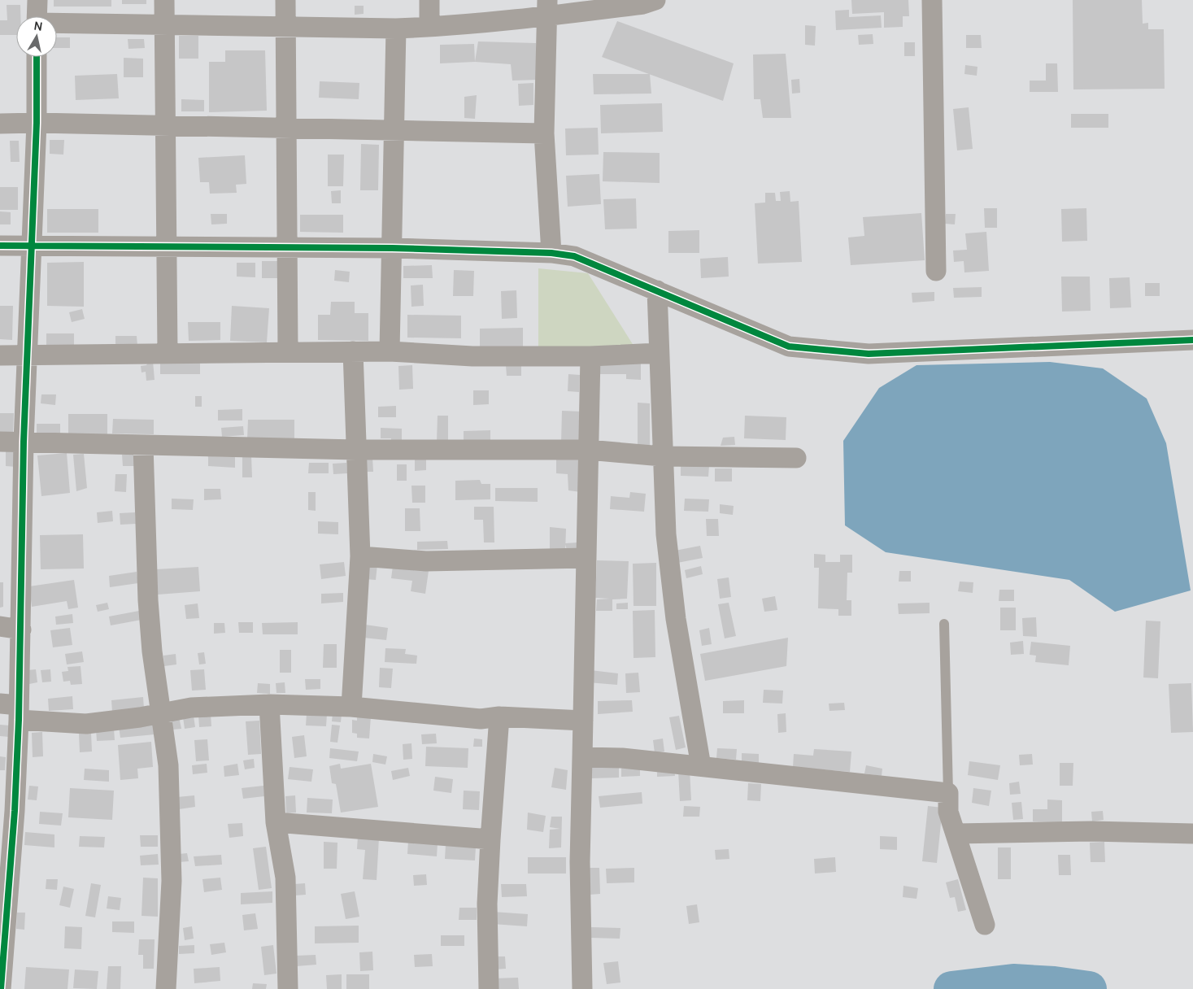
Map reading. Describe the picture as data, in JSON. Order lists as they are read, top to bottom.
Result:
{
  "north": "top"
}
